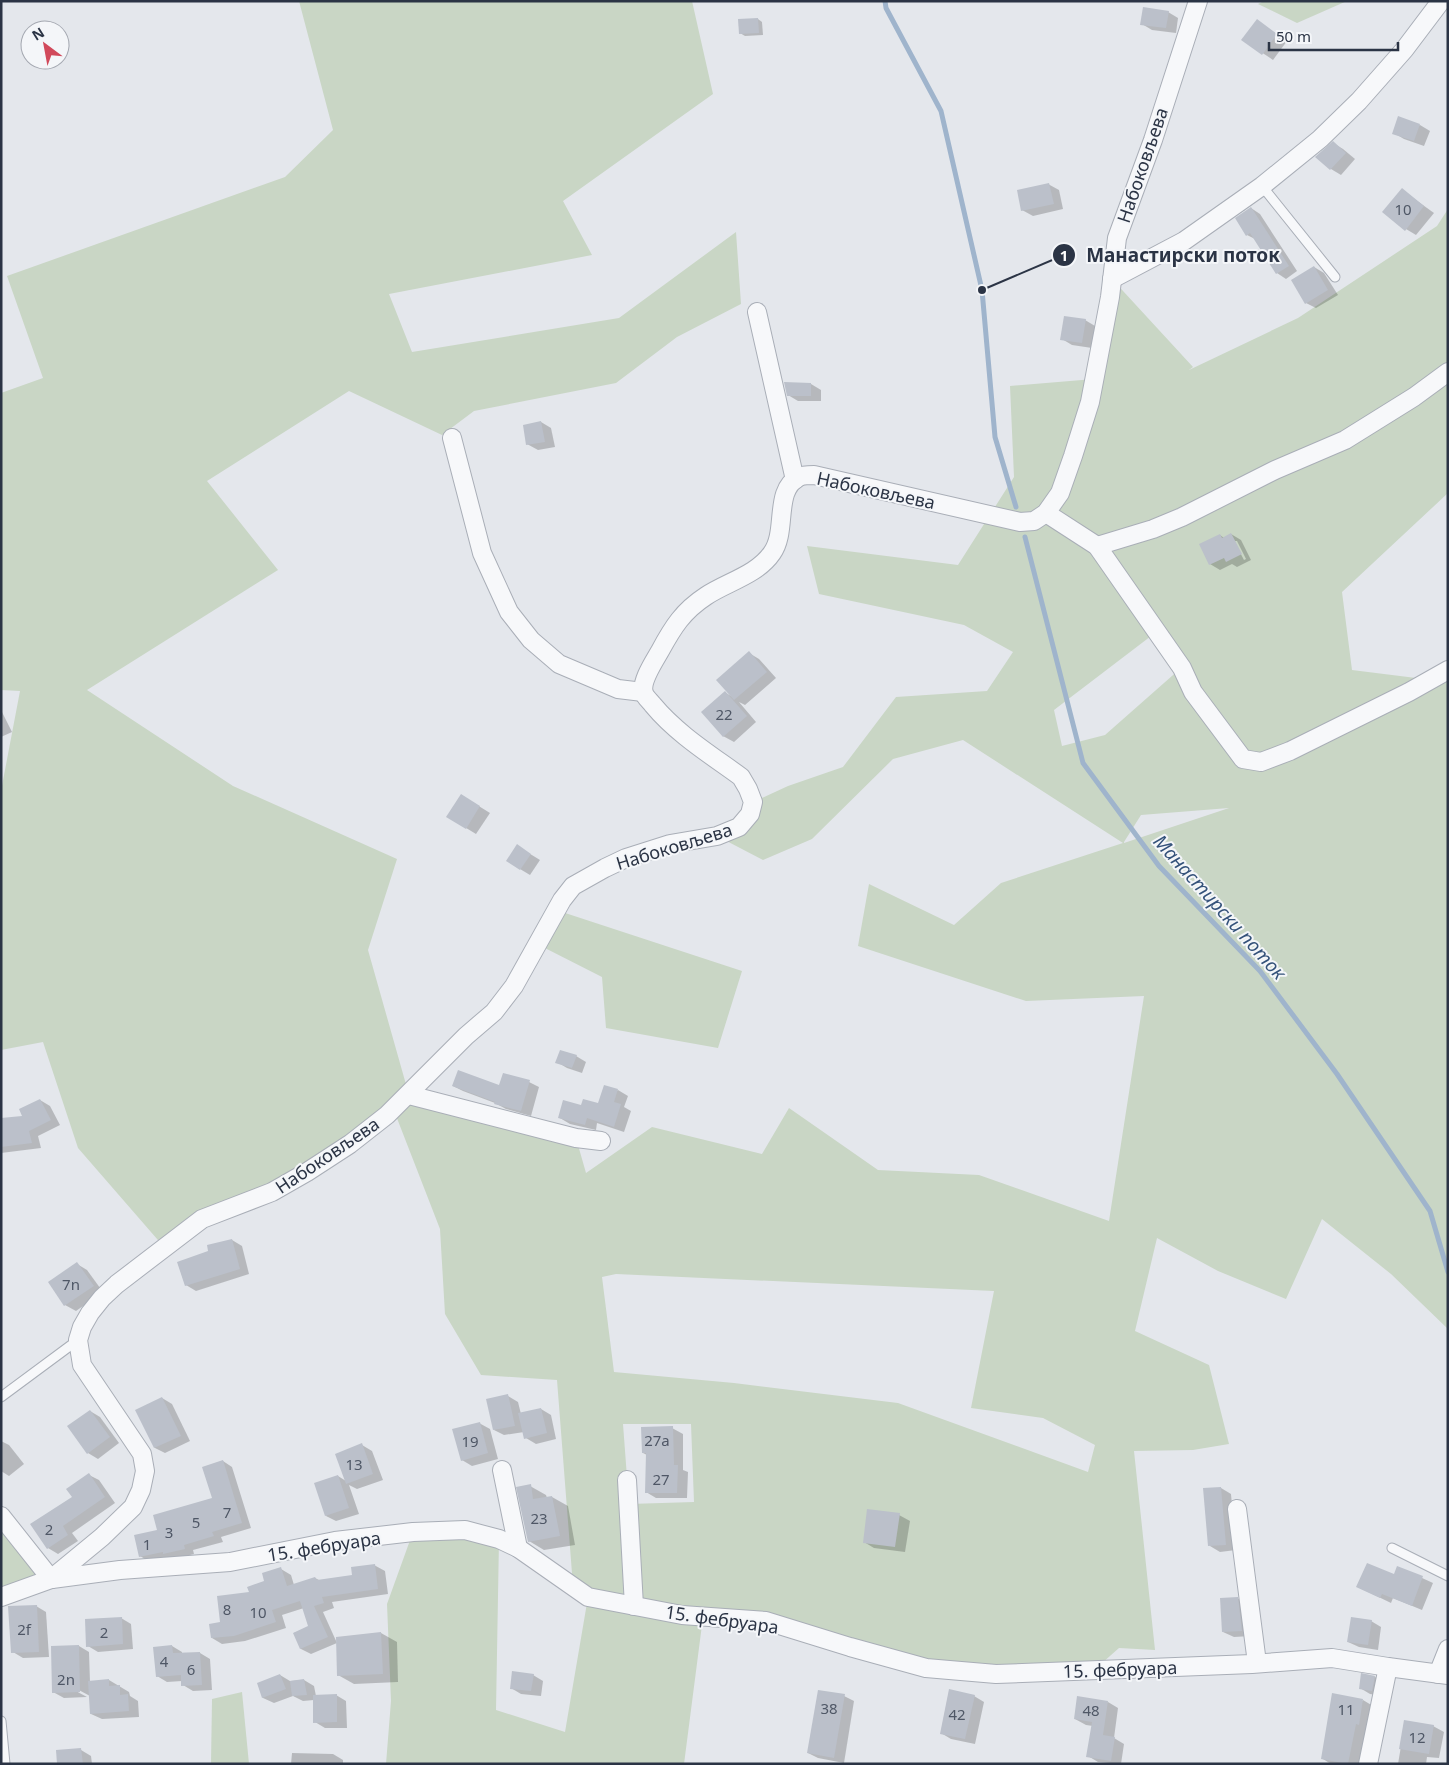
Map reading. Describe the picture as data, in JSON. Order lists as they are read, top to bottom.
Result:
{
  "streets": {
    "street": ["Набоковљева", "15. фебруара"]
  },
  "water": ["Манастирски поток"],
  "places": ["Манастирски поток"],
  "house_numbers": [
    "10",
    "22",
    "7n",
    "27a",
    "19",
    "13",
    "27",
    "7",
    "23",
    "5",
    "2",
    "3",
    "1",
    "8",
    "10",
    "2f",
    "2",
    "4",
    "6",
    "2n",
    "38",
    "11",
    "48",
    "42",
    "12"
  ],
  "scale_bar": "50 m",
  "north": "top left"
}
